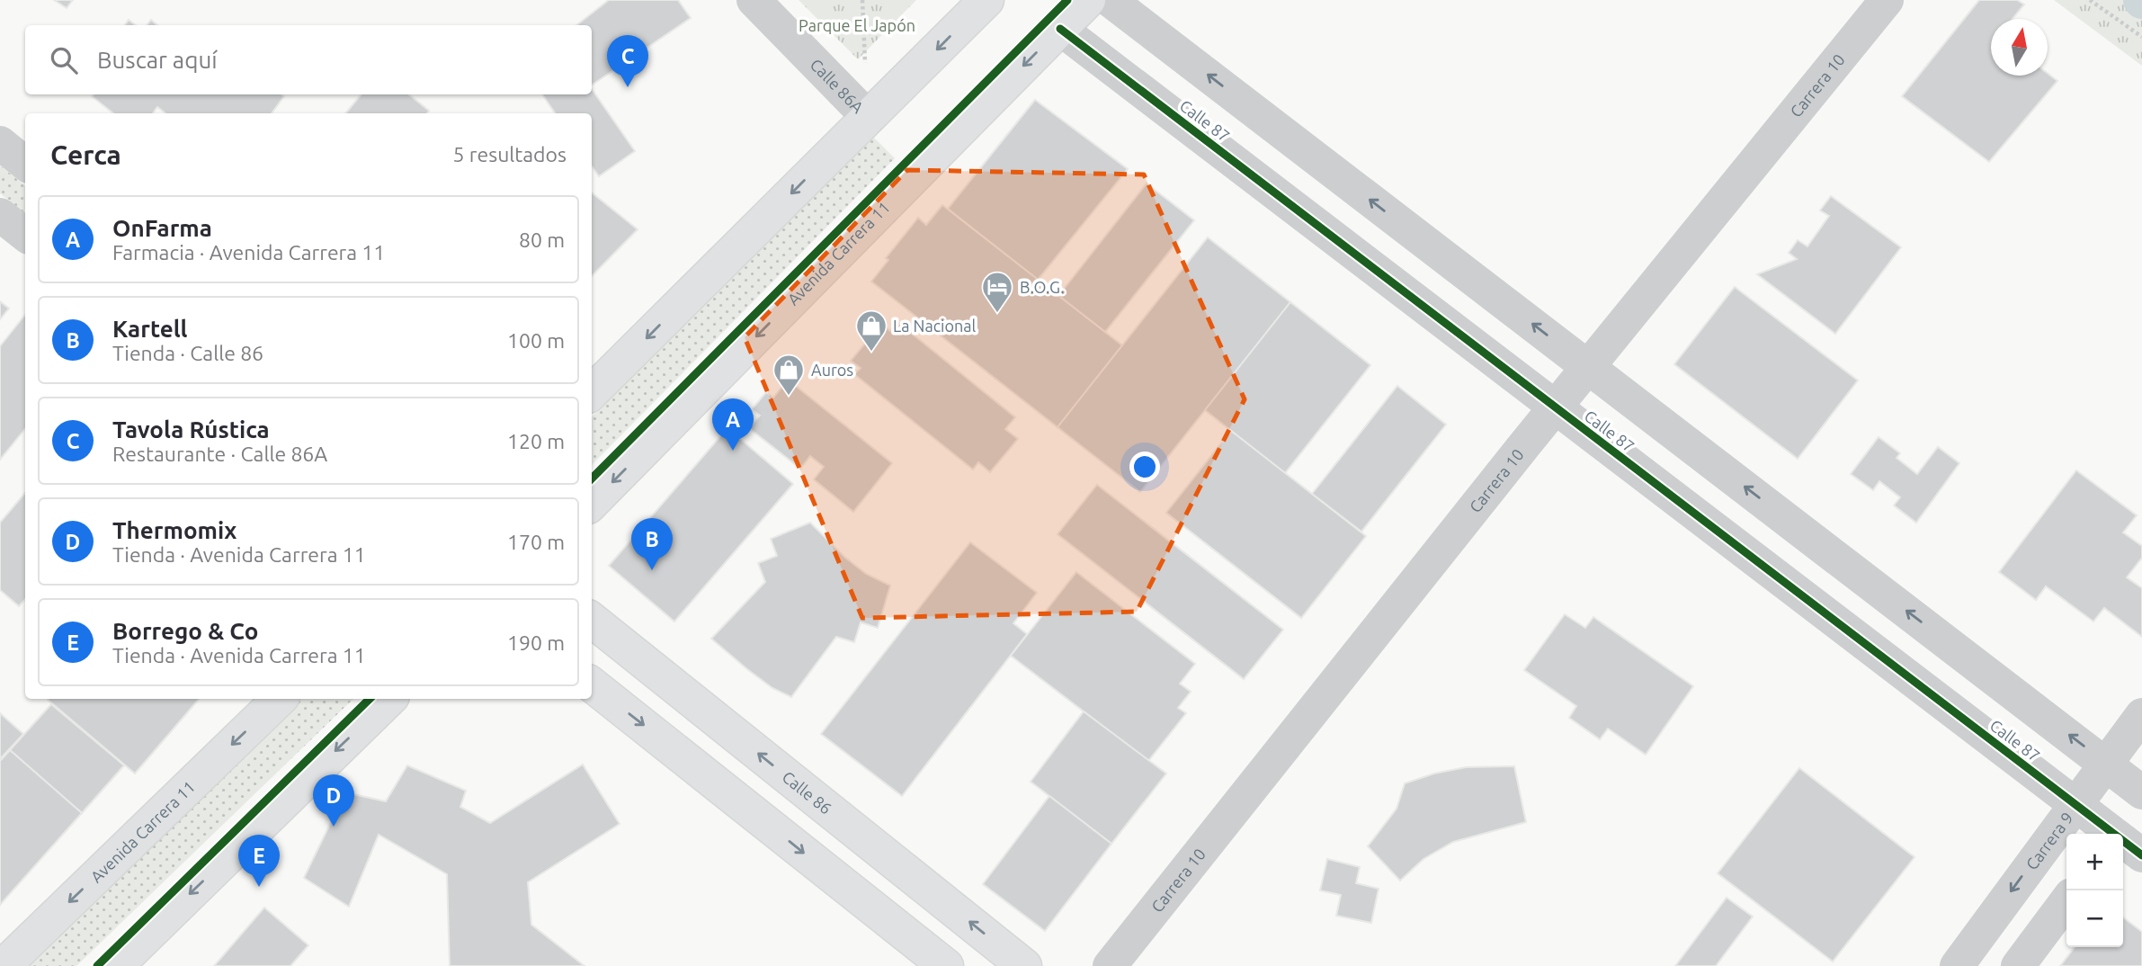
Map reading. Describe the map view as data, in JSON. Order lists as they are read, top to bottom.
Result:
{
  "streets": {
    "main road": ["Avenida Carrera 11", "Calle 86"],
    "street": [
      "Calle 86A",
      "Carrera 10",
      "Calle 87",
      "Carrera 9"
    ]
  },
  "crossings": [
    ["Carrera 10", "Calle 87"],
    ["Calle 87", "Avenida Carrera 11"],
    ["Calle 87", "Carrera 9"]
  ],
  "parks": ["Parque El Japón"],
  "places": {
    "hotel": ["B.O.G."],
    "shop": ["La Nacional", "Auros"]
  },
  "north": "top",
  "page": {
    "search": "Buscar aquí",
    "pins": [
      "C",
      "A",
      "B",
      "D",
      "E"
    ],
    "heading": ["Cerca", "5 resultados"],
    "list": [
      {
        "mark": "A",
        "name": "OnFarma",
        "note": "Farmacia · Avenida Carrera 11",
        "value": "80 m"
      },
      {
        "mark": "B",
        "name": "Kartell",
        "note": "Tienda · Calle 86",
        "value": "100 m"
      },
      {
        "mark": "C",
        "name": "Tavola Rústica",
        "note": "Restaurante · Calle 86A",
        "value": "120 m"
      },
      {
        "mark": "D",
        "name": "Thermomix",
        "note": "Tienda · Avenida Carrera 11",
        "value": "170 m"
      },
      {
        "mark": "E",
        "name": "Borrego & Co",
        "note": "Tienda · Avenida Carrera 11",
        "value": "190 m"
      }
    ],
    "map_buttons": ["+", "−"]
  }
}
